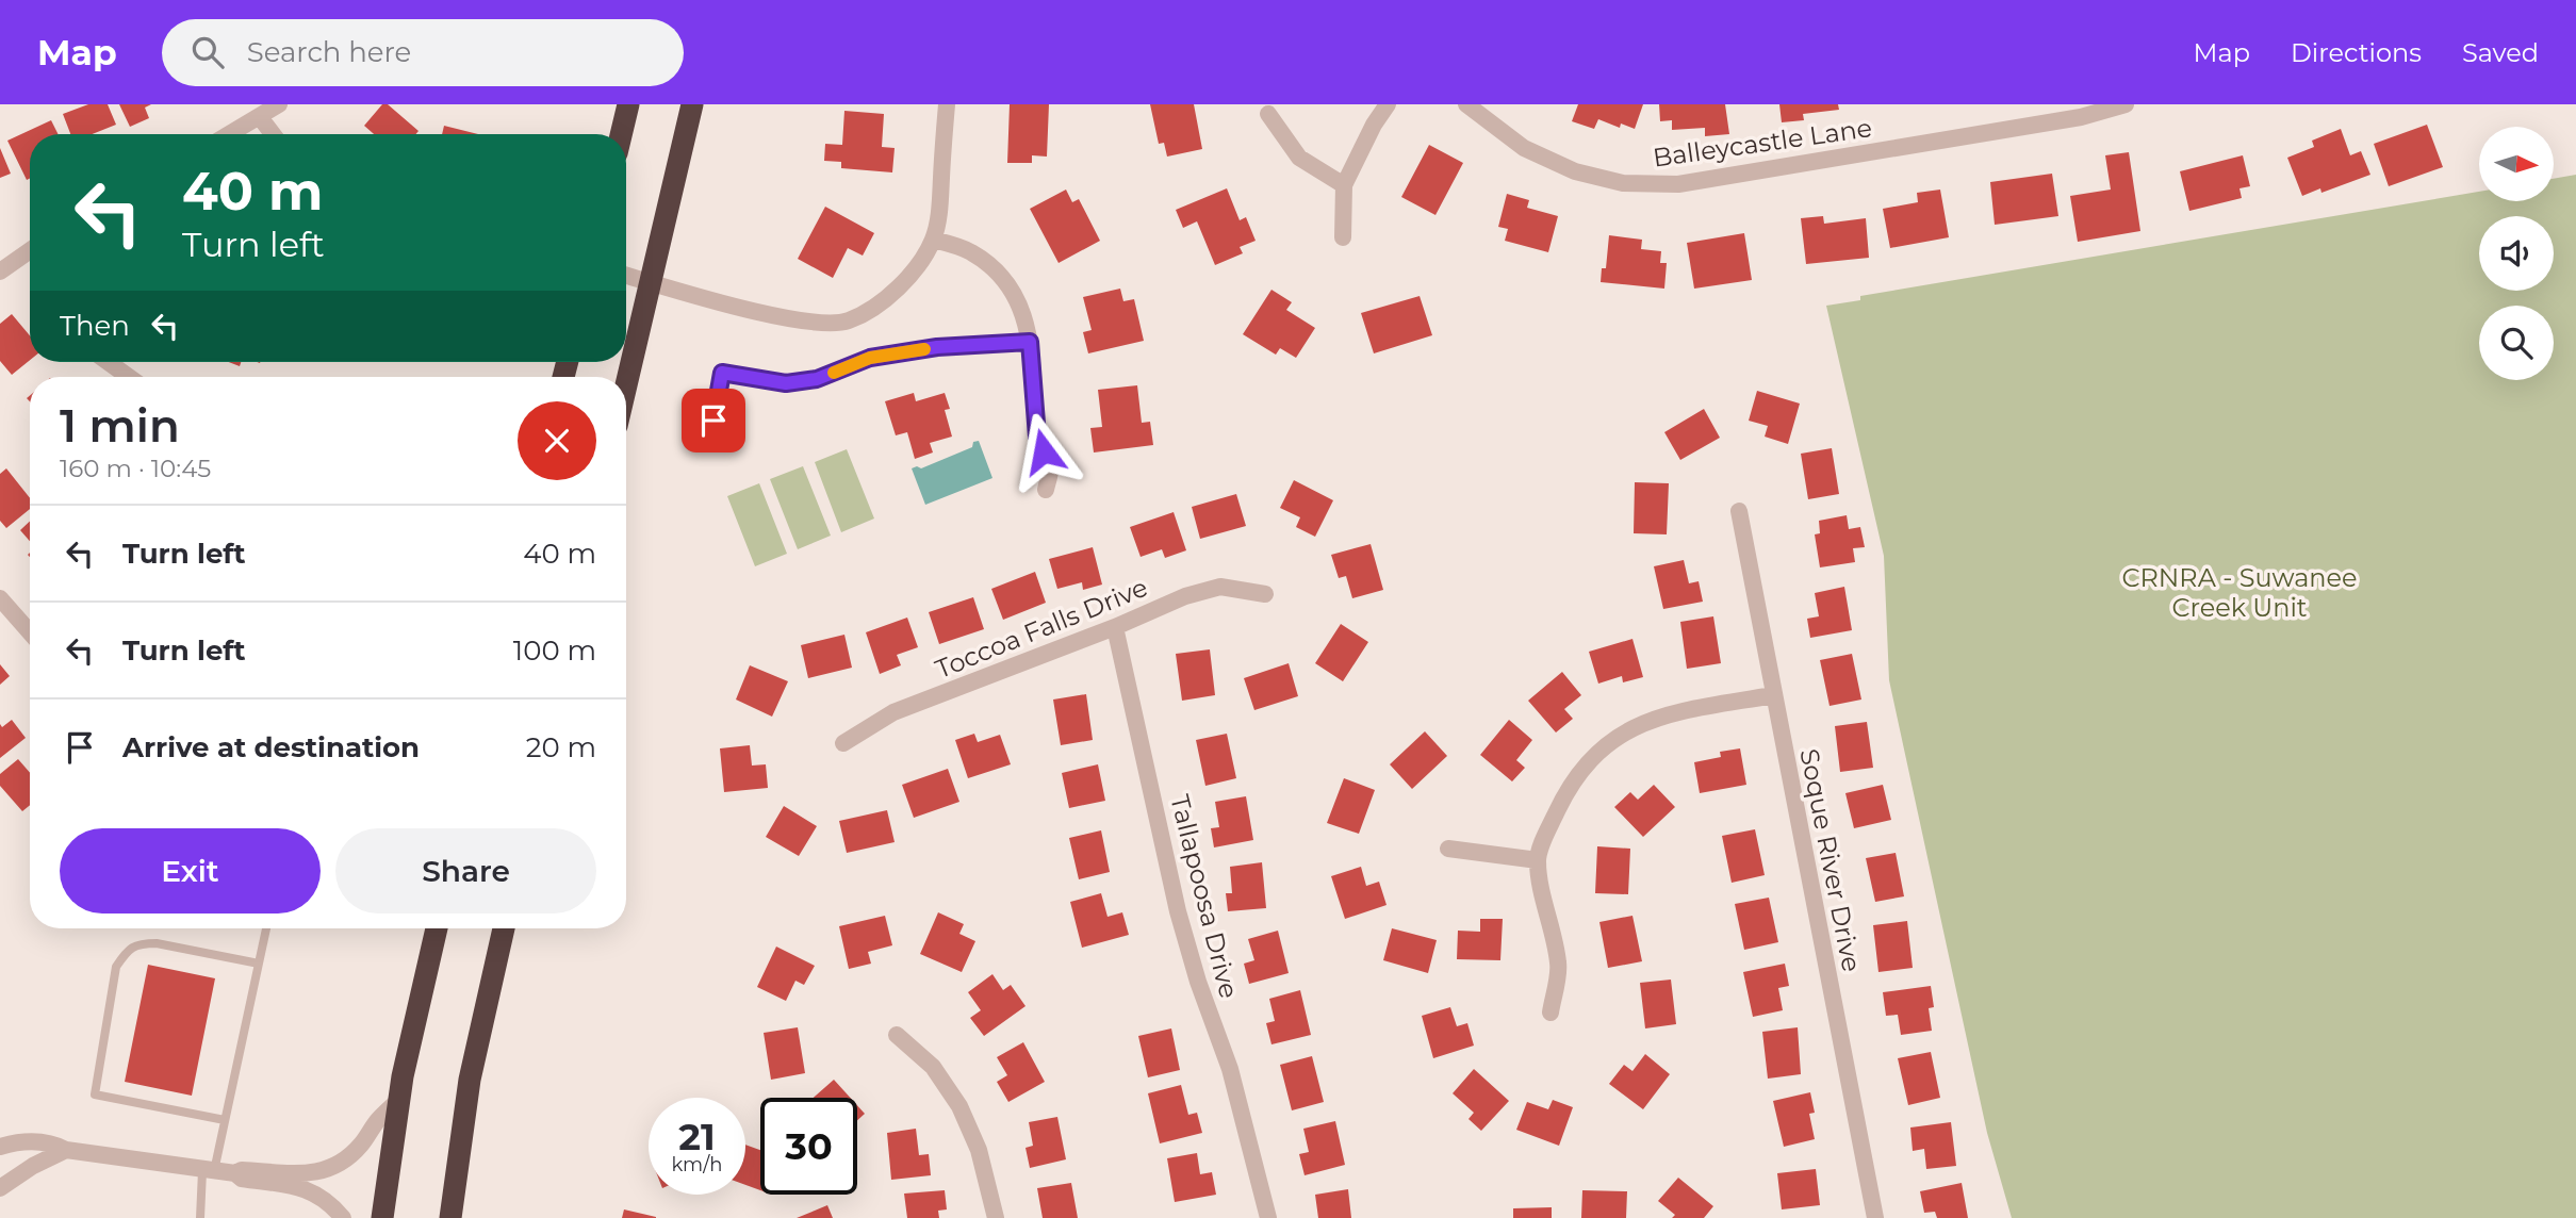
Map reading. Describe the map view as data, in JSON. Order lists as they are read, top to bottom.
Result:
{
  "streets": {
    "street": [
      "Balleycastle Lane",
      "Toccoa Falls Drive",
      "Soque River Drive",
      "Tallapoosa Drive"
    ]
  },
  "crossings": [
    ["Toccoa Falls Drive", "Tallapoosa Drive"]
  ],
  "parks": ["CRNRA - Suwanee Creek Unit"],
  "north": "right",
  "page": {
    "header": "Map",
    "search": "Search here",
    "nav": ["Map", "Directions", "Saved"],
    "turn": ["40 m", "Turn left"],
    "then": "Then",
    "heading": ["1 min", "160 m · 10:45"],
    "list": [
      {
        "name": "Turn left",
        "value": "40 m"
      },
      {
        "name": "Turn left",
        "value": "100 m"
      },
      {
        "name": "Arrive at destination",
        "value": "20 m"
      }
    ],
    "buttons": ["Exit", "Share"],
    "speed": "21 km/h",
    "limit": "30"
  }
}
